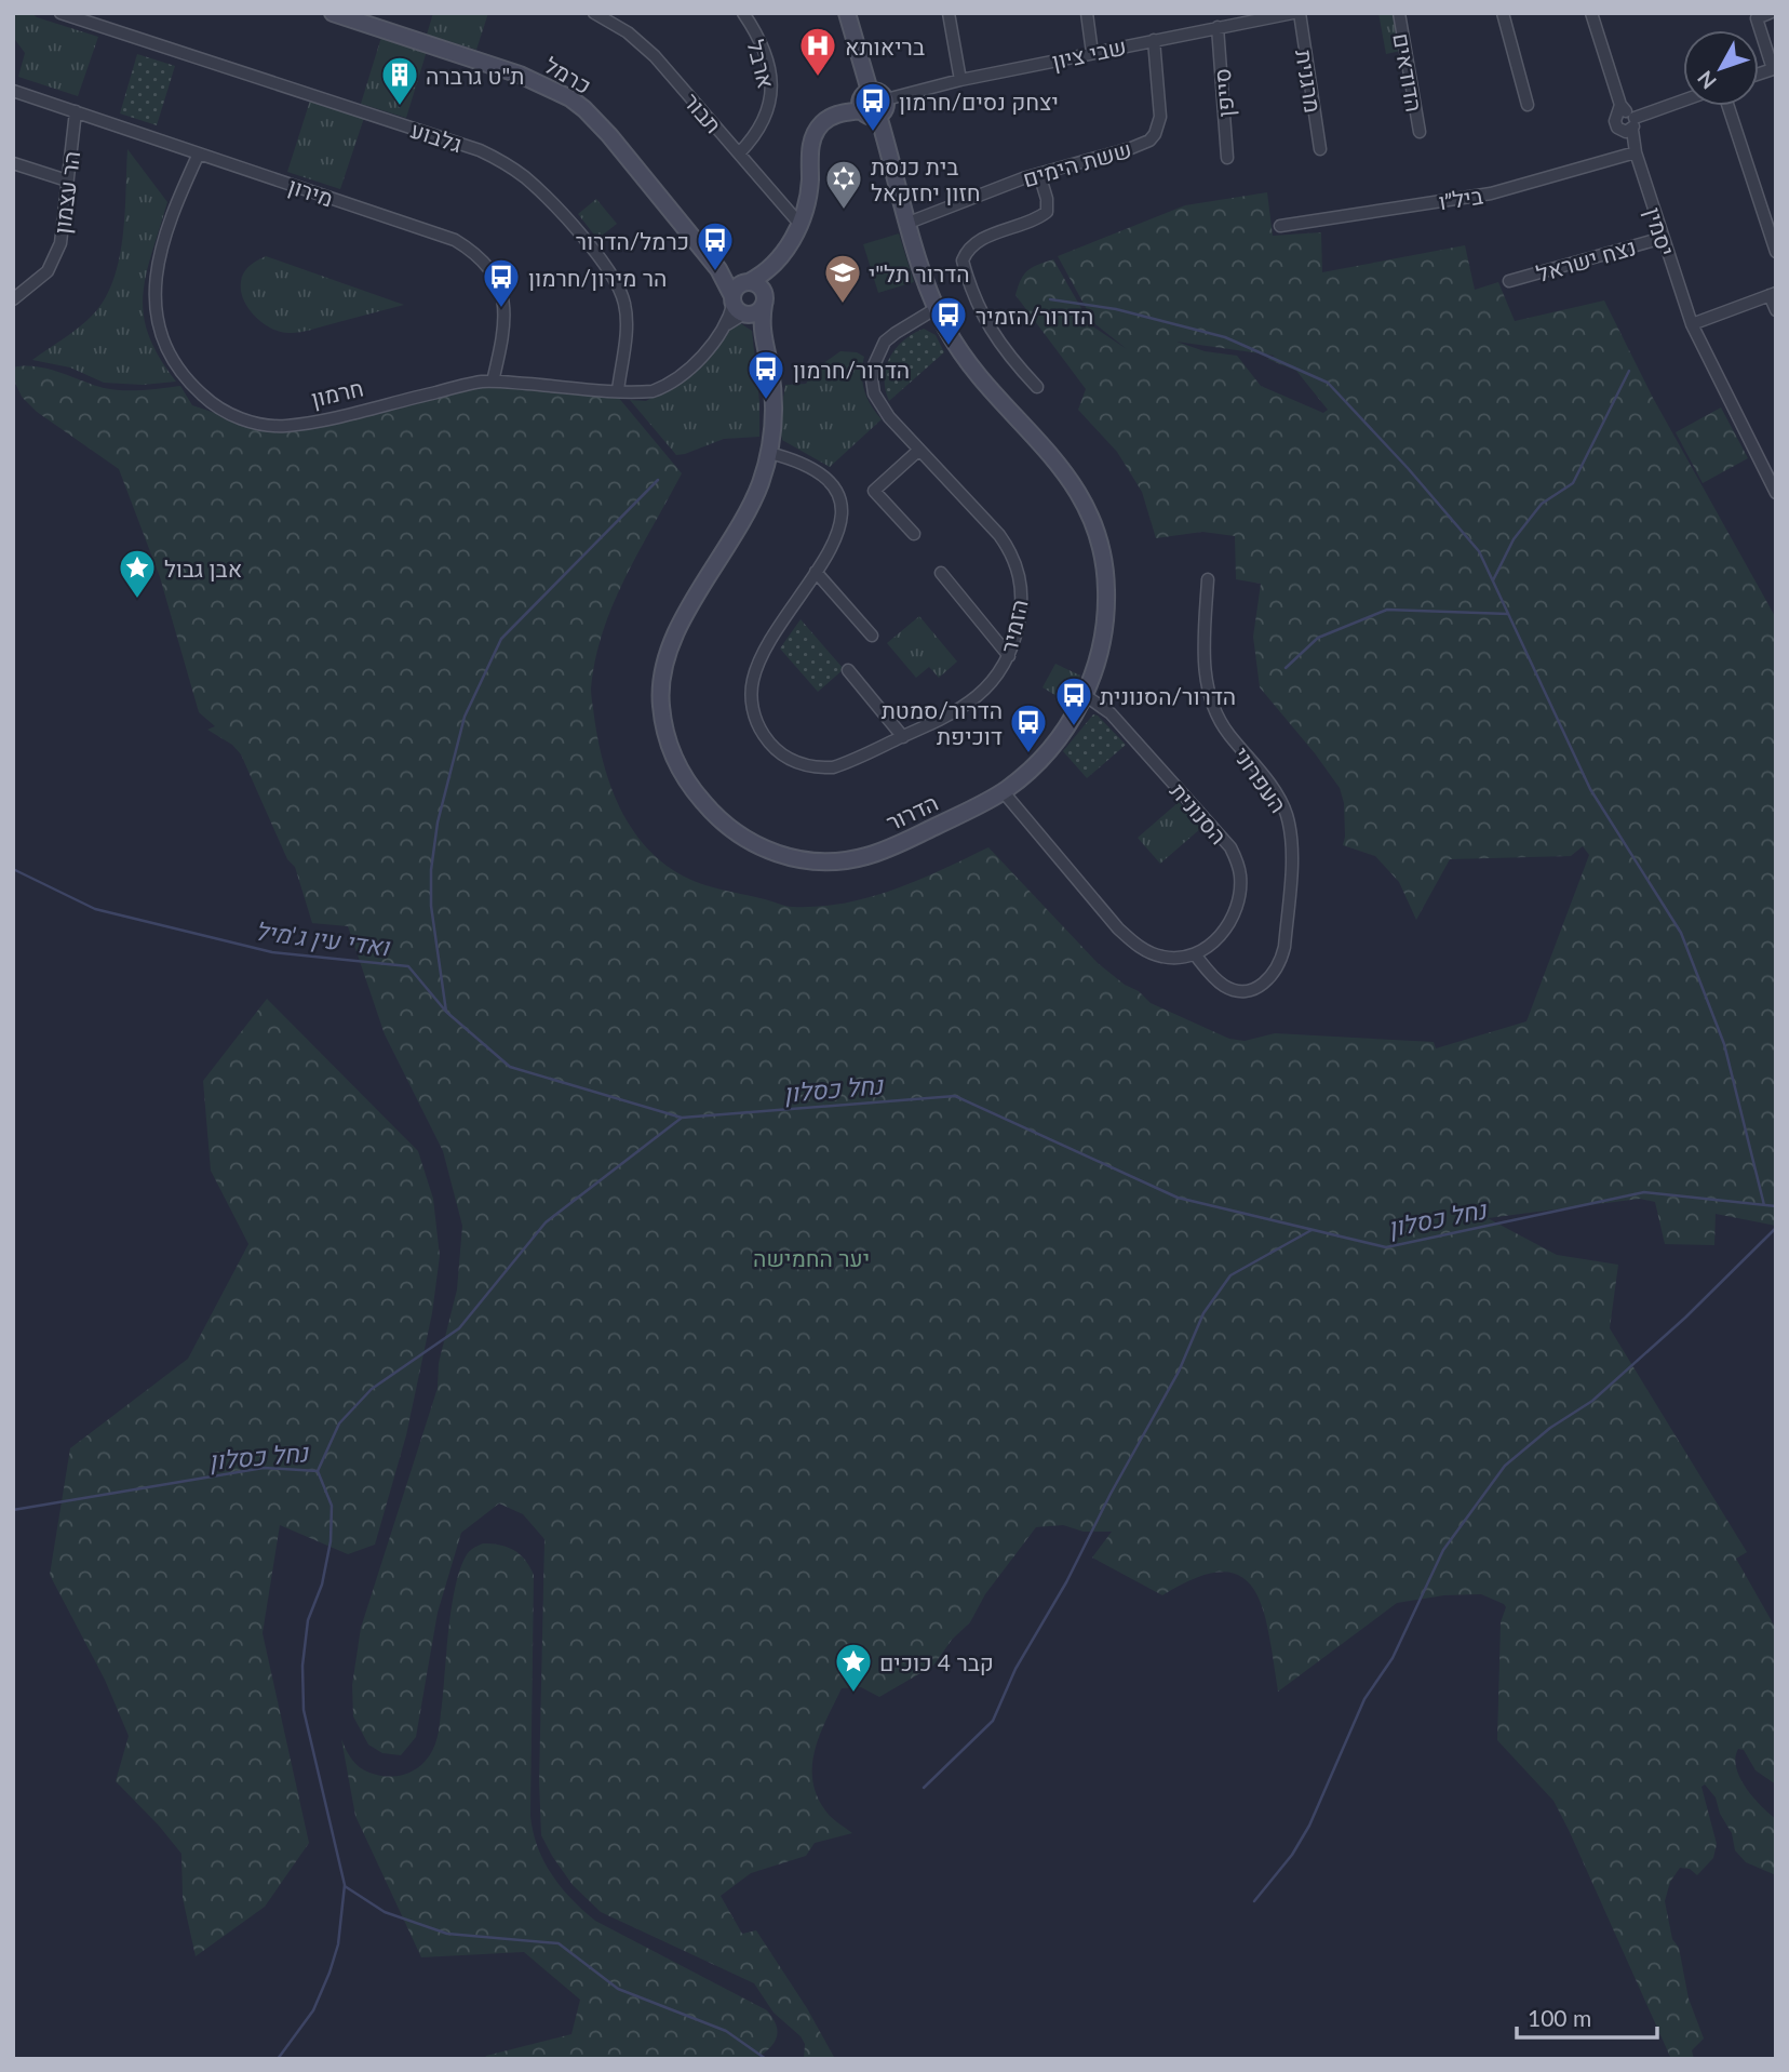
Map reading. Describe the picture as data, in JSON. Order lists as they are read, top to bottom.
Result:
{
  "streets": {
    "street": [
      "שבי ציון",
      "ארבל",
      "הדודאים",
      "כרמל",
      "מרגנית",
      "סייפן",
      "תבור",
      "גלבוע",
      "ששת הימים",
      "מירון",
      "הר עצמון",
      "ביל״ו",
      "יסמין",
      "נצח ישראל",
      "חרמון",
      "הזמיר",
      "העפרוני",
      "הדרור",
      "הסנונית"
    ]
  },
  "crossings": [
    ["שבי ציון", "סייפן"],
    ["שבי ציון", "ששת הימים"],
    ["שבי ציון", "הדרור"],
    ["ארבל", "תבור"],
    ["כרמל", "חרמון"],
    ["כרמל", "הדרור"],
    ["גלבוע", "חרמון"],
    ["ששת הימים", "הדרור"],
    ["מירון", "הר עצמון"],
    ["מירון", "חרמון"],
    ["ביל״ו", "יסמין"],
    ["יסמין", "נצח ישראל"],
    ["חרמון", "הדרור"],
    ["הזמיר", "הדרור"],
    ["העפרוני", "הסנונית"],
    ["הדרור", "הסנונית"]
  ],
  "water": ["ואדי עין ג'מיל", "נחל כסלון"],
  "parks": ["יער החמישה"],
  "places": {
    "hospital": ["בריאותא"],
    "building": ["ת\"ט גרברה"],
    "bus stop": [
      "יצחק נסים/חרמון",
      "כרמל/הדרור",
      "הר מירון/חרמון",
      "הדרור/הזמיר",
      "הדרור/חרמון",
      "הדרור/הסנונית",
      "הדרור/סמטת דוכיפת"
    ],
    "synagogue": ["בית כנסת חזון יחזקאל"],
    "school or university": ["הדרור תל\"י"],
    "place": ["אבן גבול", "קבר 4 כוכים"]
  },
  "scale_bar": "100 m",
  "north": "bottom left"
}
